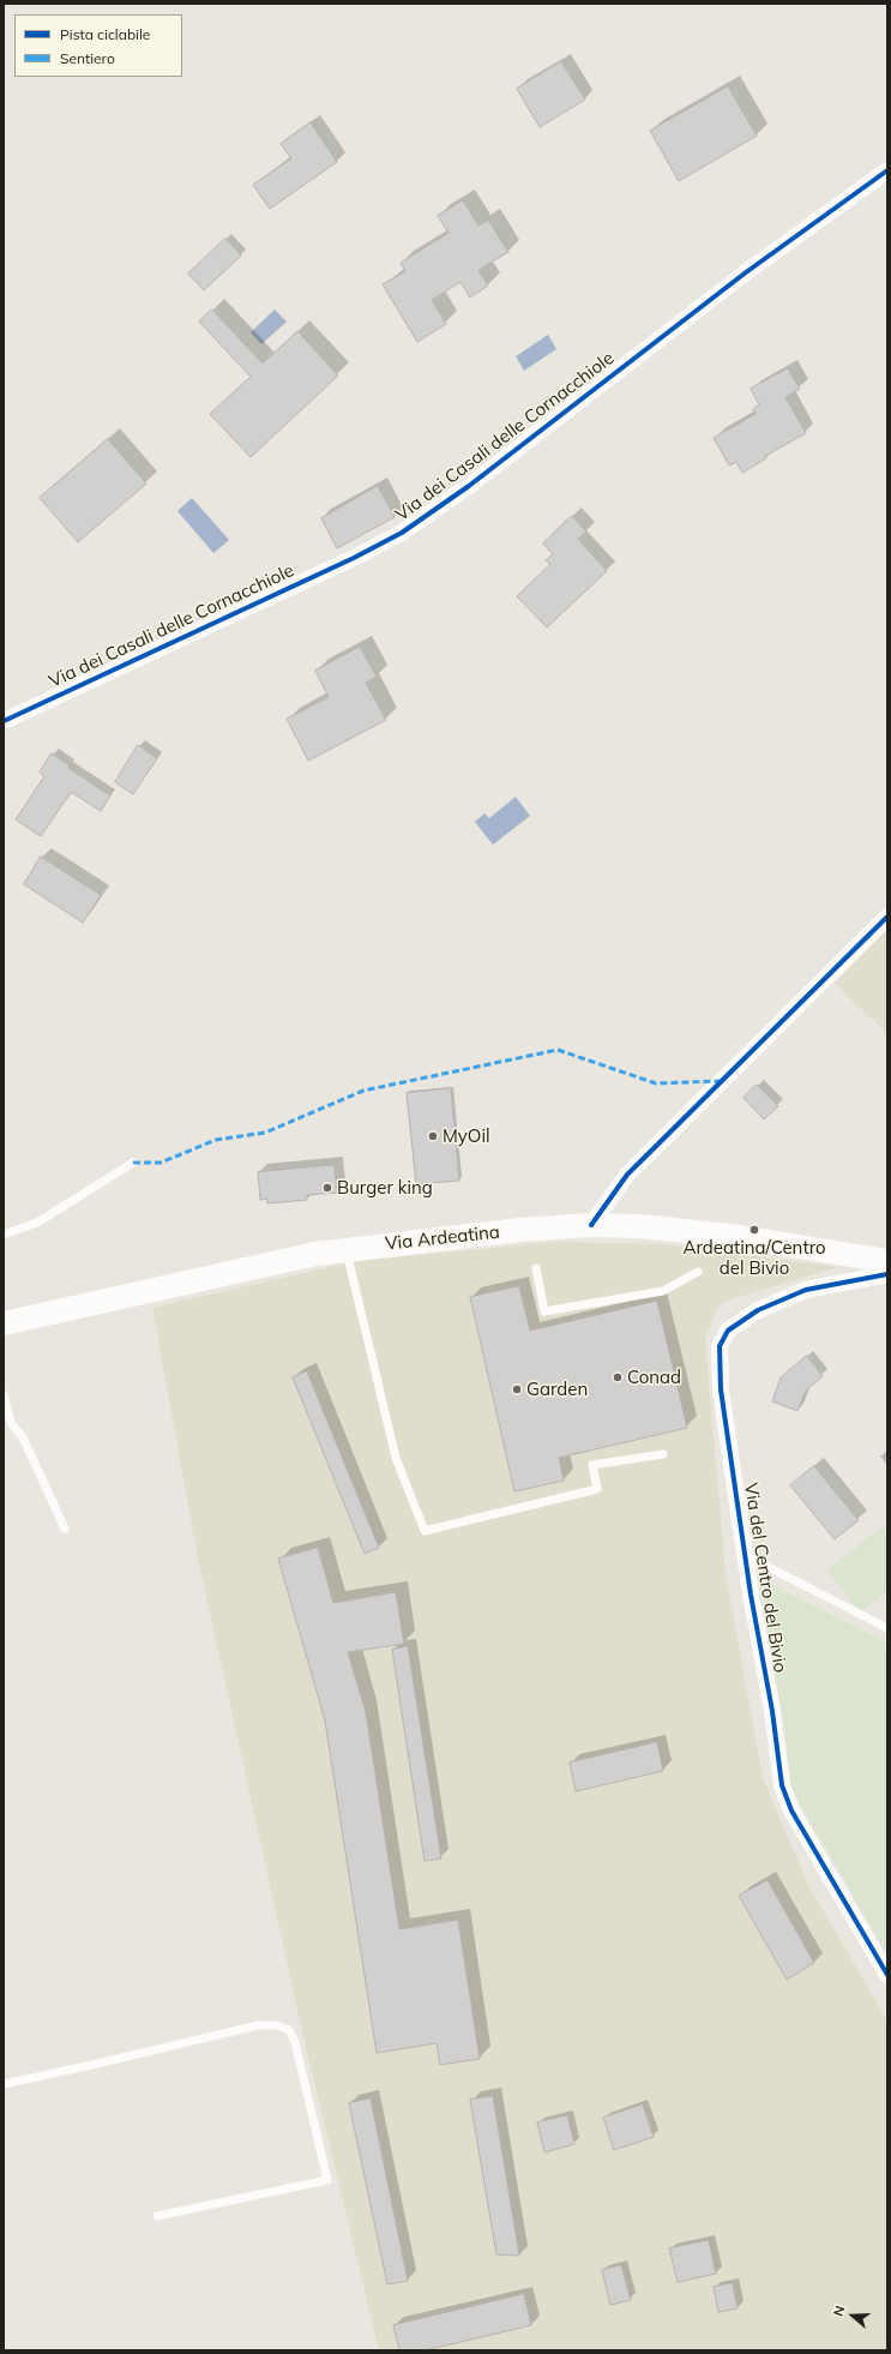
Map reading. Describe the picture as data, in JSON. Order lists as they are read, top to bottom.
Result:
{
  "streets": {
    "main road": ["Via Ardeatina"],
    "street": ["Via dei Casali delle Cornacchiole", "Via del Centro del Bivio"]
  },
  "places": [
    "MyOil",
    "Burger king",
    "Ardeatina/Centro del Bivio",
    "Conad",
    "Garden"
  ],
  "legend": ["Pista ciclabile", "Sentiero"],
  "north": "left"
}
